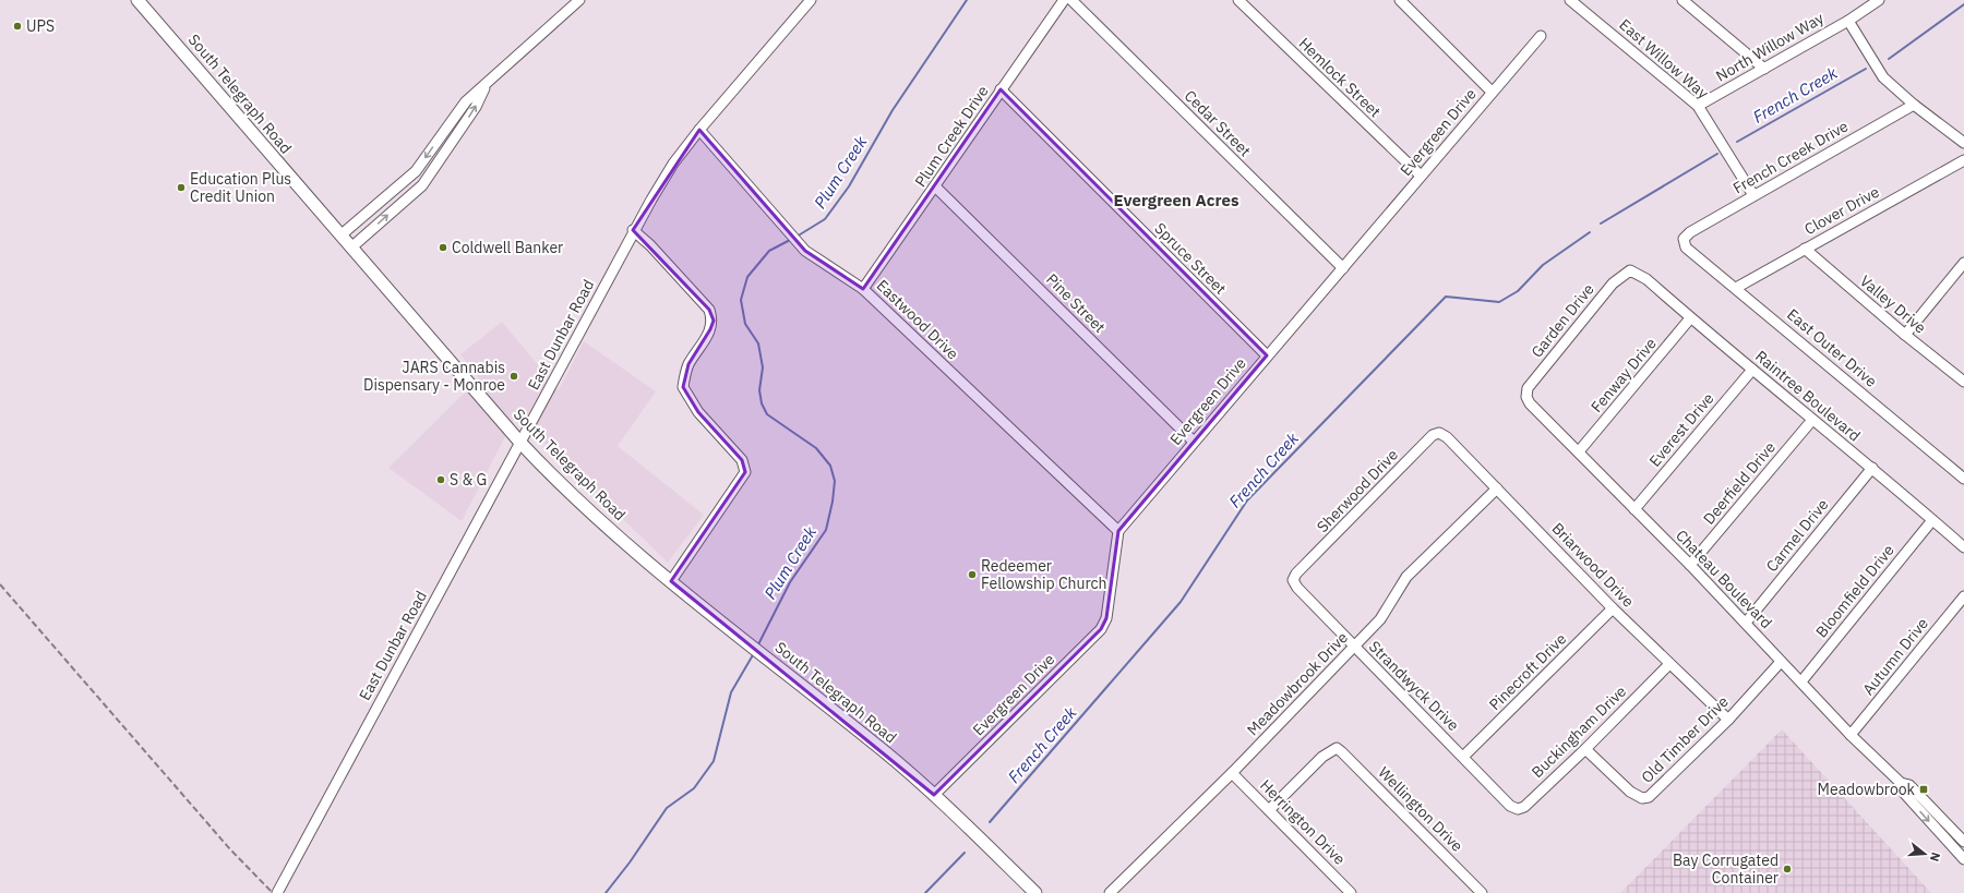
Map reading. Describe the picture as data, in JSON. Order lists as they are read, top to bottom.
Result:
{
  "streets": {
    "main road": ["South Telegraph Road"],
    "street": [
      "North Willow Way",
      "East Willow Way",
      "Hemlock Street",
      "Cedar Street",
      "Evergreen Drive",
      "Plum Creek Drive",
      "French Creek Drive",
      "Clover Drive",
      "Spruce Street",
      "Pine Street",
      "Valley Drive",
      "Eastwood Drive",
      "Garden Drive",
      "East Dunbar Road",
      "East Outer Drive",
      "Fenway Drive",
      "Raintree Boulevard",
      "Everest Drive",
      "Deerfield Drive",
      "Sherwood Drive",
      "Carmel Drive",
      "Briarwood Drive",
      "Chateau Boulevard",
      "Bloomfield Drive",
      "Autumn Drive",
      "Pinecroft Drive",
      "Meadowbrook Drive",
      "Strandwyck Drive",
      "Buckingham Drive",
      "Old Timber Drive",
      "Wellington Drive",
      "Herrington Drive"
    ]
  },
  "crossings": [
    ["North Willow Way", "East Willow Way"],
    ["East Willow Way", "French Creek Drive"],
    ["Hemlock Street", "Evergreen Drive"],
    ["South Telegraph Road", "Evergreen Drive"],
    ["South Telegraph Road", "East Dunbar Road"],
    ["Cedar Street", "Evergreen Drive"],
    ["Evergreen Drive", "Spruce Street"],
    ["Evergreen Drive", "Pine Street"],
    ["Evergreen Drive", "Eastwood Drive"],
    ["Plum Creek Drive", "Spruce Street"],
    ["Plum Creek Drive", "Pine Street"],
    ["Plum Creek Drive", "Eastwood Drive"],
    ["French Creek Drive", "East Outer Drive"],
    ["Clover Drive", "Valley Drive"],
    ["Clover Drive", "East Outer Drive"],
    ["Eastwood Drive", "East Dunbar Road"],
    ["Garden Drive", "Raintree Boulevard"],
    ["Garden Drive", "Chateau Boulevard"],
    ["Fenway Drive", "Raintree Boulevard"],
    ["Fenway Drive", "Chateau Boulevard"],
    ["Raintree Boulevard", "Everest Drive"],
    ["Raintree Boulevard", "Deerfield Drive"],
    ["Raintree Boulevard", "Carmel Drive"],
    ["Raintree Boulevard", "Bloomfield Drive"],
    ["Everest Drive", "Chateau Boulevard"],
    ["Deerfield Drive", "Chateau Boulevard"],
    ["Sherwood Drive", "Briarwood Drive"],
    ["Sherwood Drive", "Strandwyck Drive"],
    ["Carmel Drive", "Chateau Boulevard"],
    ["Briarwood Drive", "Pinecroft Drive"],
    ["Briarwood Drive", "Meadowbrook Drive"],
    ["Briarwood Drive", "Buckingham Drive"],
    ["Briarwood Drive", "Old Timber Drive"],
    ["Chateau Boulevard", "Bloomfield Drive"],
    ["Chateau Boulevard", "Autumn Drive"],
    ["Chateau Boulevard", "Old Timber Drive"],
    ["Pinecroft Drive", "Strandwyck Drive"],
    ["Meadowbrook Drive", "Strandwyck Drive"],
    ["Meadowbrook Drive", "Herrington Drive"],
    ["Strandwyck Drive", "Buckingham Drive"],
    ["Buckingham Drive", "Old Timber Drive"],
    ["Wellington Drive", "Herrington Drive"]
  ],
  "districts": ["Evergreen Acres"],
  "water": ["French Creek", "Plum Creek"],
  "places": {
    "other": [
      "UPS",
      "Education Plus Credit Union",
      "Coldwell Banker",
      "JARS Cannabis Dispensary - Monroe",
      "S & G",
      "Redeemer Fellowship Church",
      "Bay Corrugated Container"
    ],
    "transit": ["Meadowbrook"]
  },
  "north": "right"
}
